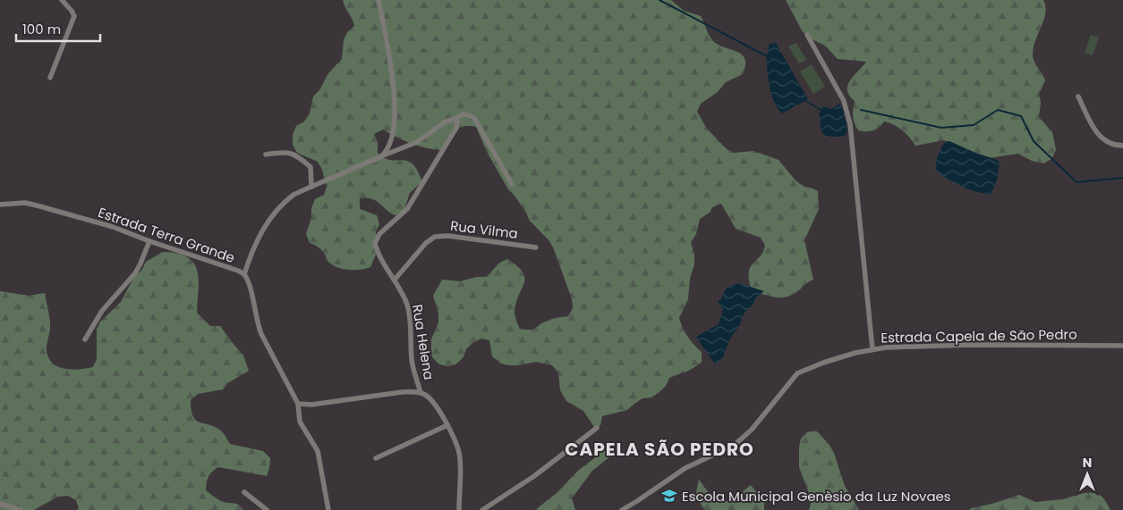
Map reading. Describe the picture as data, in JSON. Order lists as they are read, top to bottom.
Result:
{
  "streets": {
    "street": [
      "Rua Vilma",
      "Estrada Terra Grande",
      "Estrada Capela de São Pedro",
      "Rua Helena"
    ]
  },
  "crossings": [
    ["Rua Vilma", "Rua Helena"],
    ["Estrada Terra Grande", "Rua Helena"]
  ],
  "districts": ["CAPELA SÃO PEDRO"],
  "places": {
    "school or university": ["Escola Municipal Genèsio da Luz Novaes"]
  },
  "scale_bar": "100 m",
  "north": "top"
}
